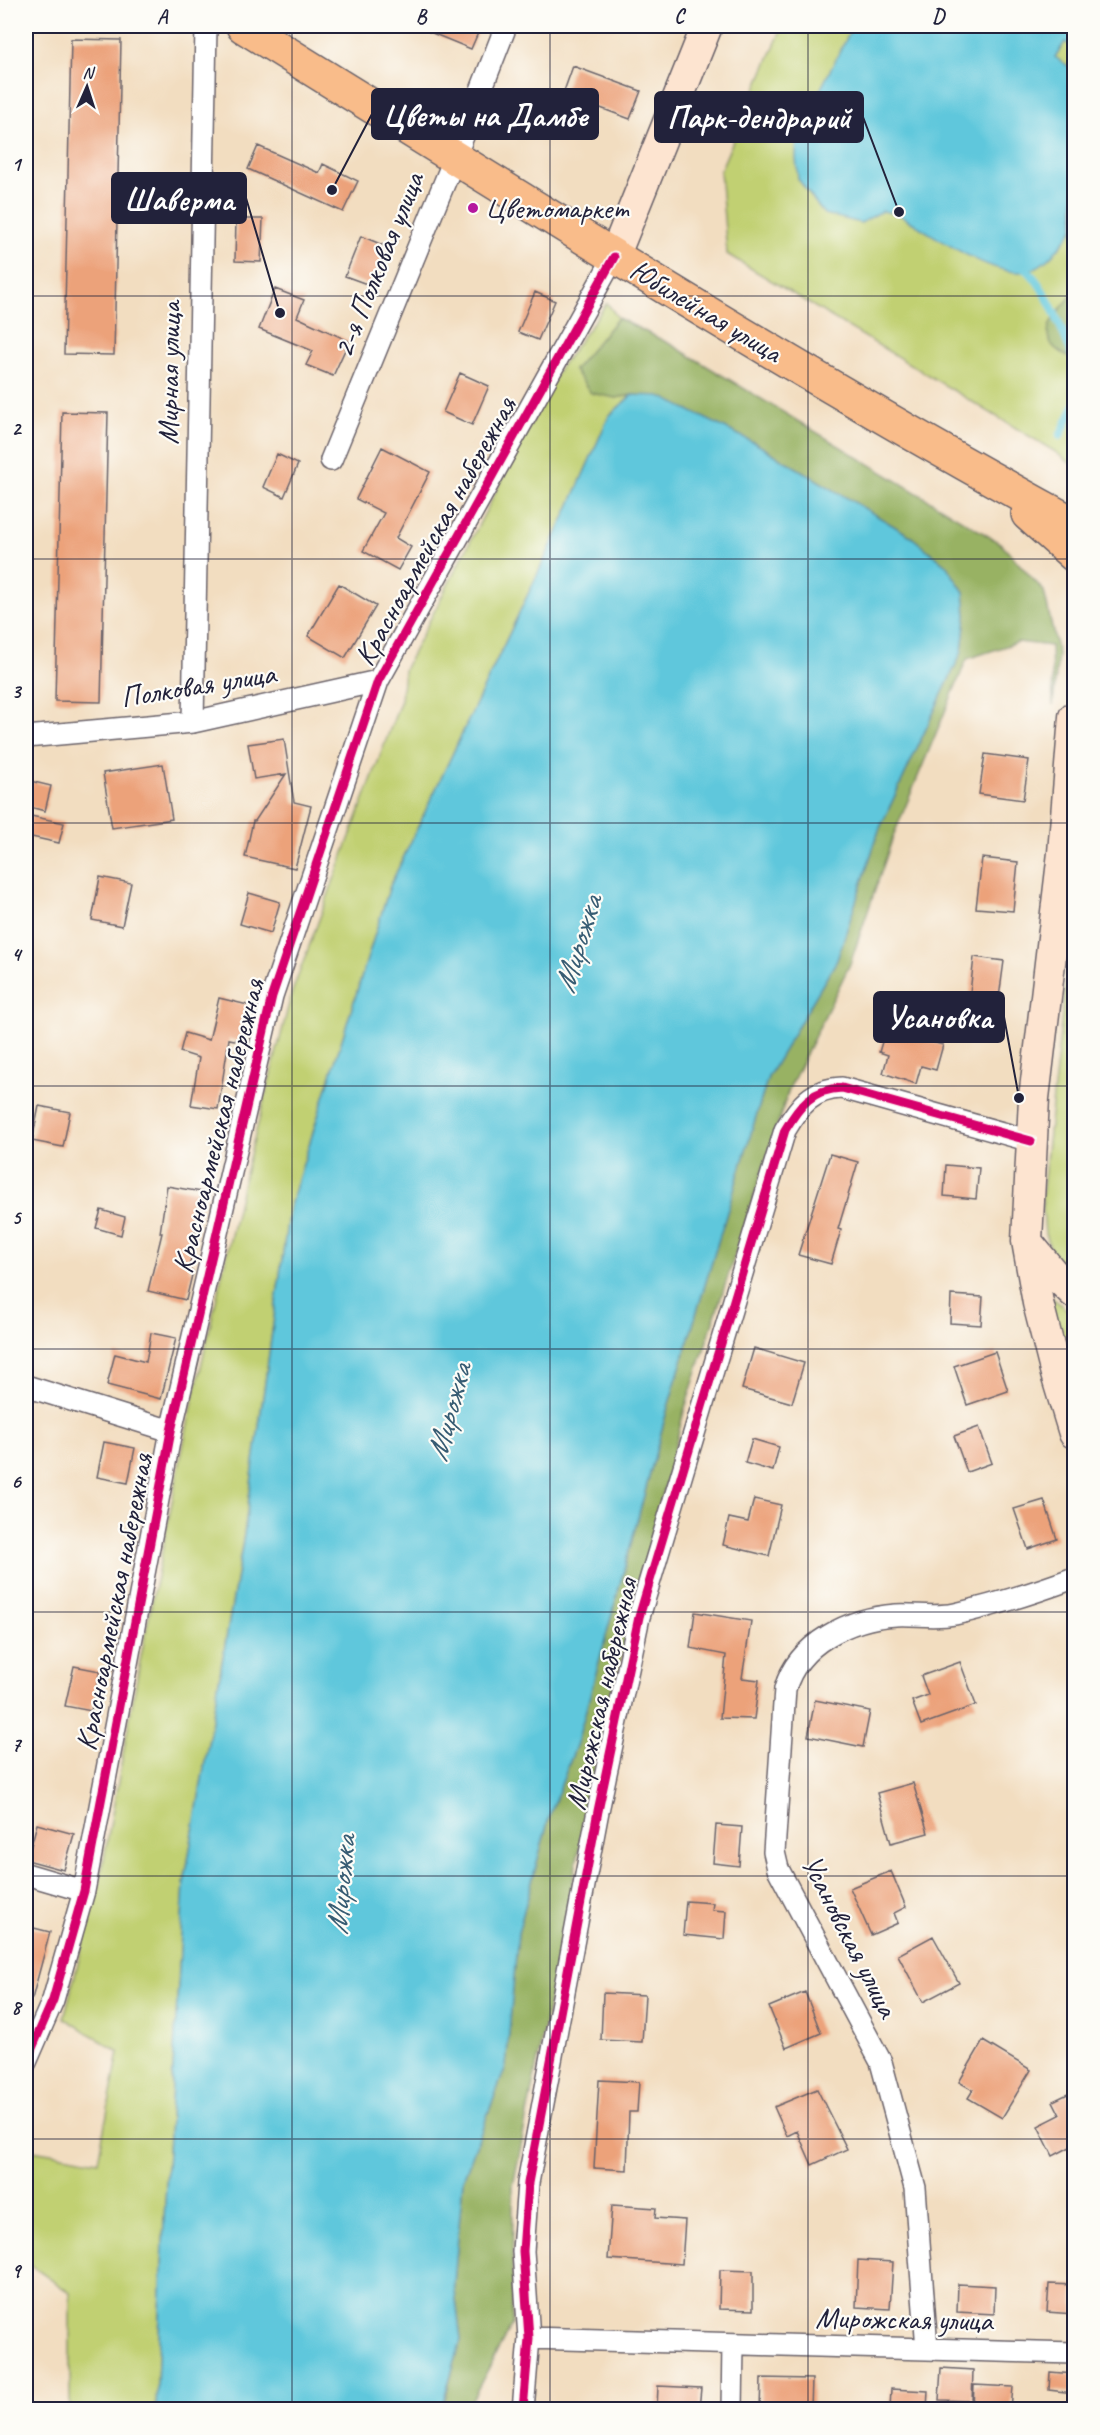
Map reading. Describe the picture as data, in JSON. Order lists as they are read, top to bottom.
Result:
{
  "streets": {
    "main road": ["Юбилейная улица"],
    "street": [
      "2-я Полковая улица",
      "Мирная улица",
      "Красноармейская набережная",
      "Полковая улица",
      "Мирожская набережная",
      "Усановская улица",
      "Мирожская улица"
    ]
  },
  "crossings": [
    ["2-я Полковая улица", "Юбилейная улица"],
    ["Юбилейная улица", "Красноармейская набережная"],
    ["Мирная улица", "Полковая улица"],
    ["Красноармейская набережная", "Полковая улица"],
    ["Мирожская набережная", "Мирожская улица"],
    ["Усановская улица", "Мирожская улица"]
  ],
  "water": ["Мирожка"],
  "places": [
    "Цветы на Дамбе",
    "Цветомаркет",
    "Парк-дендрарий",
    "Шаверма",
    "Усановка"
  ],
  "north": "top",
  "grid": {
    "columns": [
      "A",
      "B",
      "C",
      "D"
    ],
    "rows": [
      "1",
      "2",
      "3",
      "4",
      "5",
      "6",
      "7",
      "8",
      "9"
    ]
  }
}
